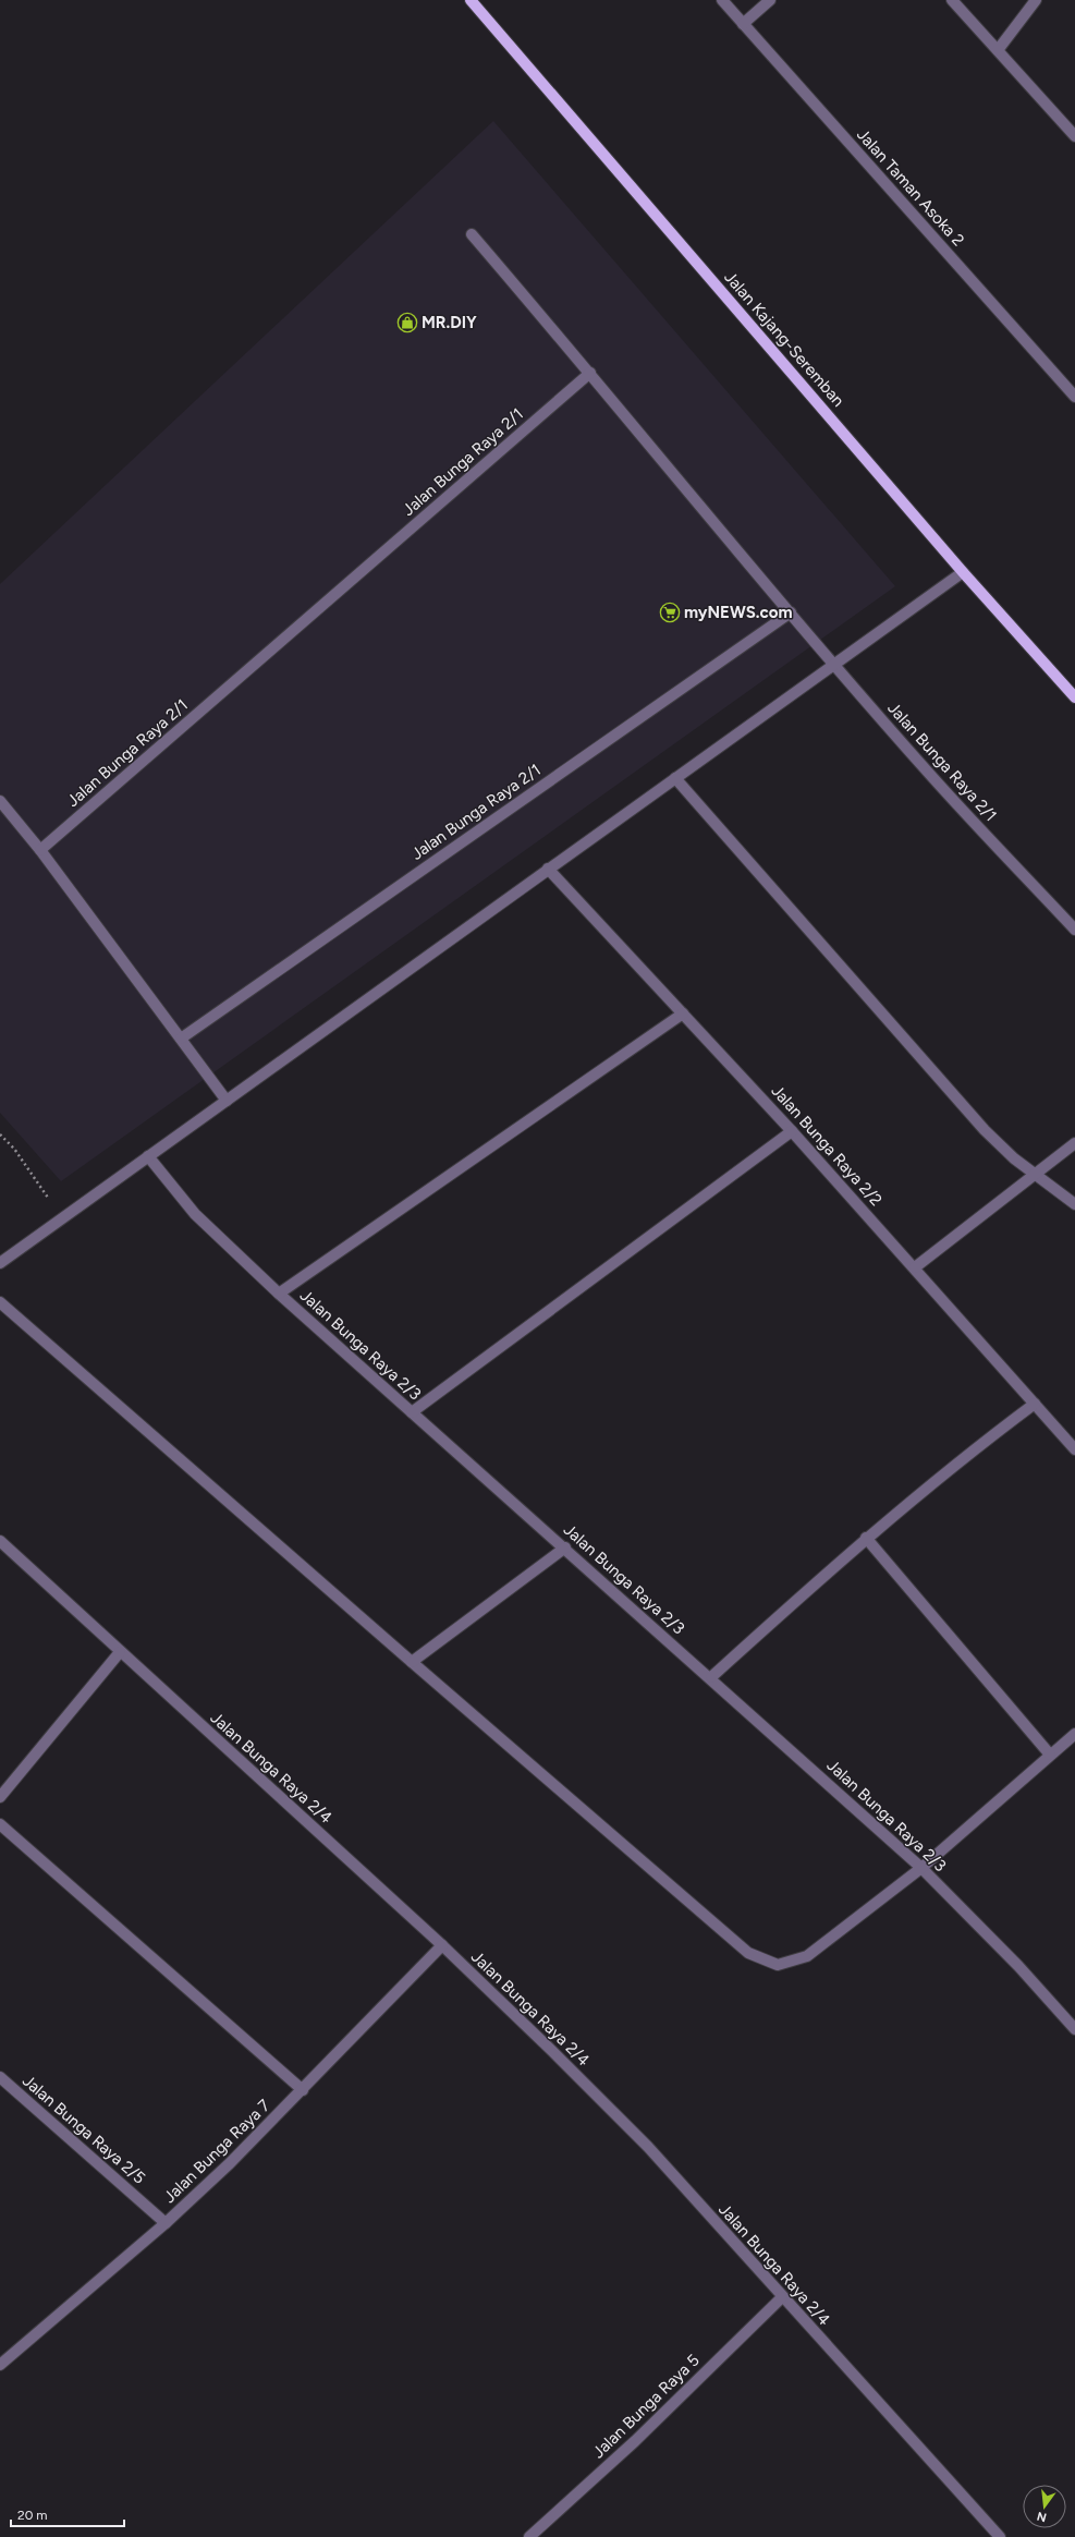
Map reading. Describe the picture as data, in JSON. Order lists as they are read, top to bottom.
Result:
{
  "streets": {
    "main road": ["Jalan Kajang-Seremban"],
    "street": [
      "Jalan Taman Asoka 2",
      "Jalan Bunga Raya 2/1",
      "Jalan Bunga Raya 2/2",
      "Jalan Bunga Raya 2/3",
      "Jalan Bunga Raya 2/4",
      "Jalan Bunga Raya 2/5",
      "Jalan Bunga Raya 7",
      "Jalan Bunga Raya 5"
    ]
  },
  "crossings": [
    ["Jalan Bunga Raya 2/4", "Jalan Bunga Raya 7"],
    ["Jalan Bunga Raya 2/4", "Jalan Bunga Raya 5"],
    ["Jalan Bunga Raya 2/5", "Jalan Bunga Raya 7"]
  ],
  "places": {
    "shop": ["MR.DIY"],
    "supermarket": ["myNEWS.com"]
  },
  "scale_bar": "20 m",
  "north": "bottom"
}
